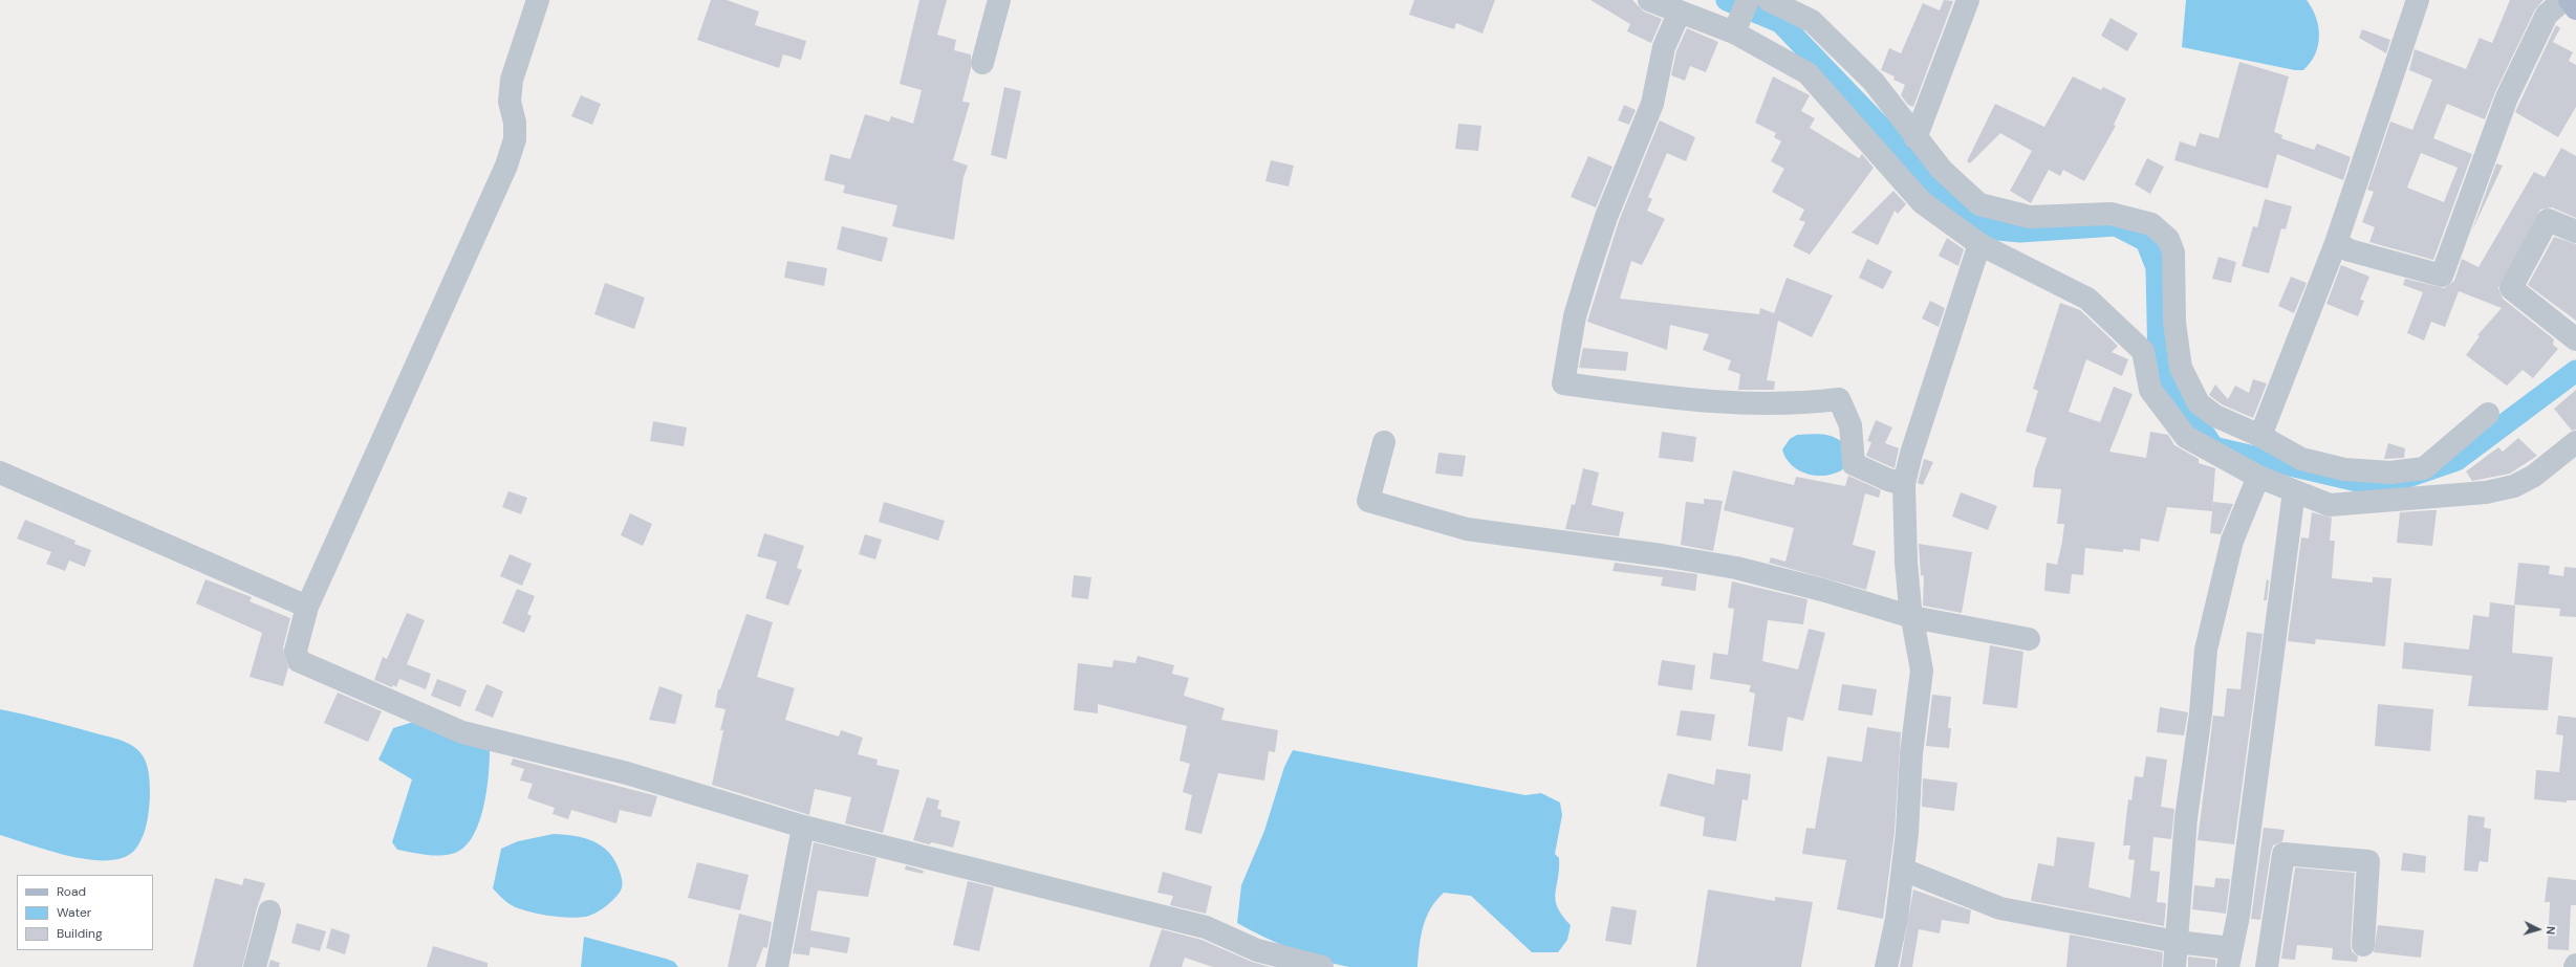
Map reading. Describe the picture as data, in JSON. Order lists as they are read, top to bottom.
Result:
{
  "legend": ["Road", "Water", "Building"],
  "north": "right"
}
